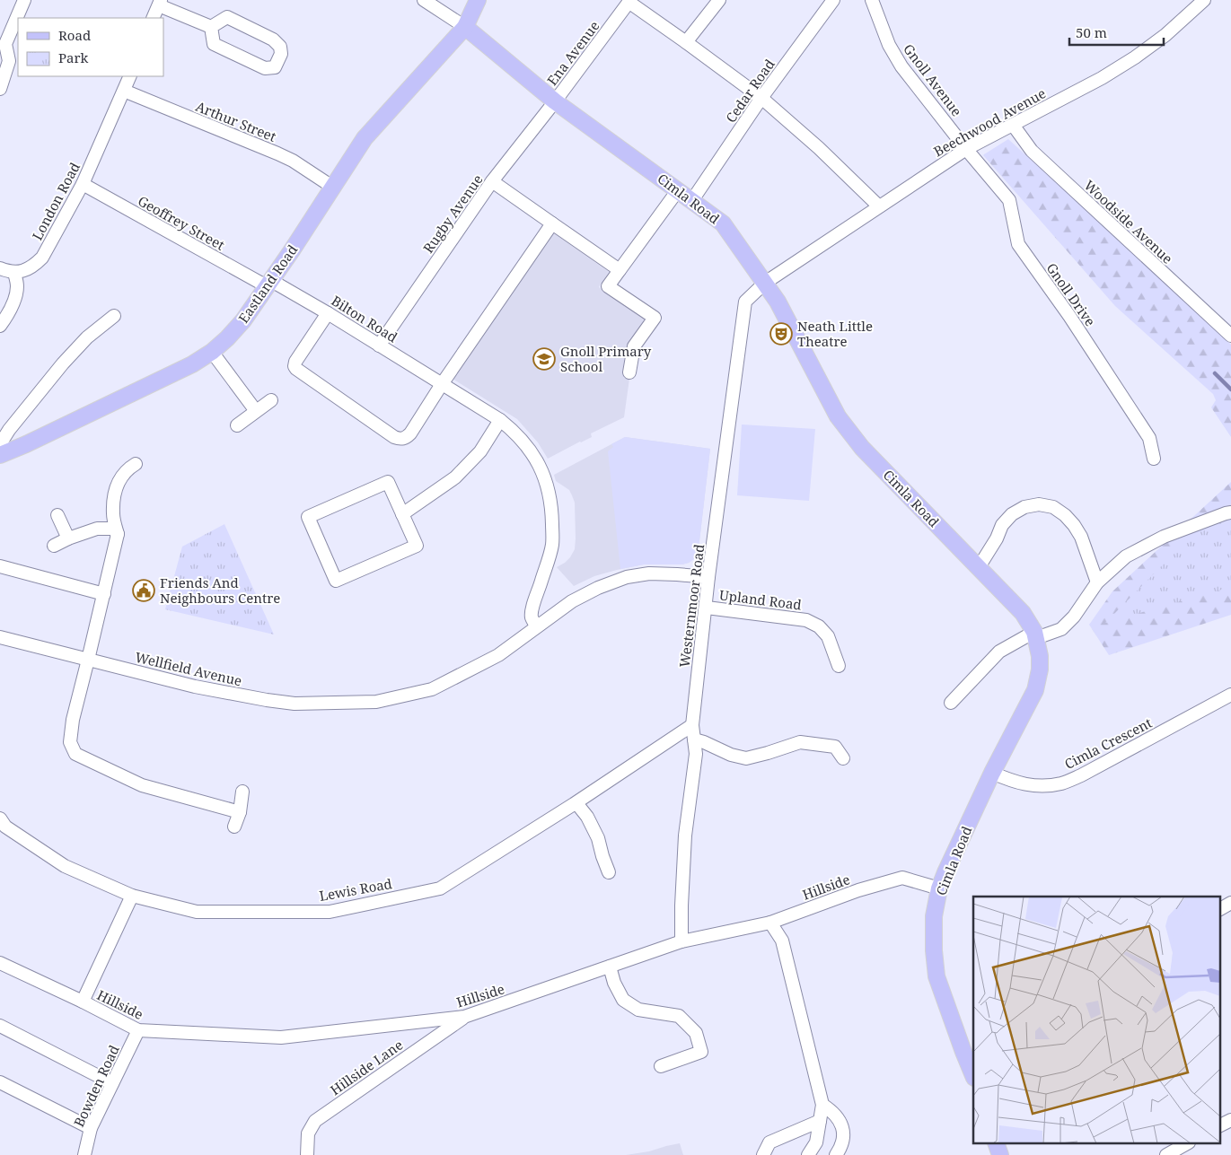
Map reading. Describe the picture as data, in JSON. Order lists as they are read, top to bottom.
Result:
{
  "streets": {
    "main road": ["Cimla Road", "Eastland Road"],
    "street": [
      "Ena Avenue",
      "Gnoll Avenue",
      "Cedar Road",
      "Arthur Street",
      "Beechwood Avenue",
      "London Road",
      "Rugby Avenue",
      "Woodside Avenue",
      "Geoffrey Street",
      "Gnoll Drive",
      "Bilton Road",
      "Upland Road",
      "Westernmoor Road",
      "Wellfield Avenue",
      "Cimla Crescent",
      "Hillside",
      "Lewis Road",
      "Hillside Lane",
      "Bowden Road"
    ]
  },
  "crossings": [
    ["Ena Avenue", "Cimla Road"],
    ["Ena Avenue", "Rugby Avenue"],
    ["Gnoll Avenue", "Beechwood Avenue"],
    ["Gnoll Avenue", "Gnoll Drive"],
    ["Cedar Road", "Cimla Road"],
    ["Arthur Street", "London Road"],
    ["Arthur Street", "Eastland Road"],
    ["Beechwood Avenue", "Cimla Road"],
    ["Beechwood Avenue", "Woodside Avenue"],
    ["Beechwood Avenue", "Gnoll Drive"],
    ["Beechwood Avenue", "Westernmoor Road"],
    ["Cimla Road", "Rugby Avenue"],
    ["Cimla Road", "Eastland Road"],
    ["Cimla Road", "Westernmoor Road"],
    ["Cimla Road", "Cimla Crescent"],
    ["Cimla Road", "Hillside"],
    ["London Road", "Geoffrey Street"],
    ["Rugby Avenue", "Bilton Road"],
    ["Geoffrey Street", "Eastland Road"],
    ["Geoffrey Street", "Bilton Road"],
    ["Eastland Road", "Bilton Road"],
    ["Upland Road", "Westernmoor Road"],
    ["Westernmoor Road", "Wellfield Avenue"],
    ["Westernmoor Road", "Hillside"],
    ["Westernmoor Road", "Lewis Road"],
    ["Hillside", "Hillside Lane"],
    ["Hillside", "Bowden Road"]
  ],
  "places": {
    "theatre": ["Neath Little Theatre"],
    "school or university": ["Gnoll Primary School"],
    "public building": ["Friends And Neighbours Centre"]
  },
  "legend": ["Road", "Park"],
  "scale_bar": "50 m"
}
